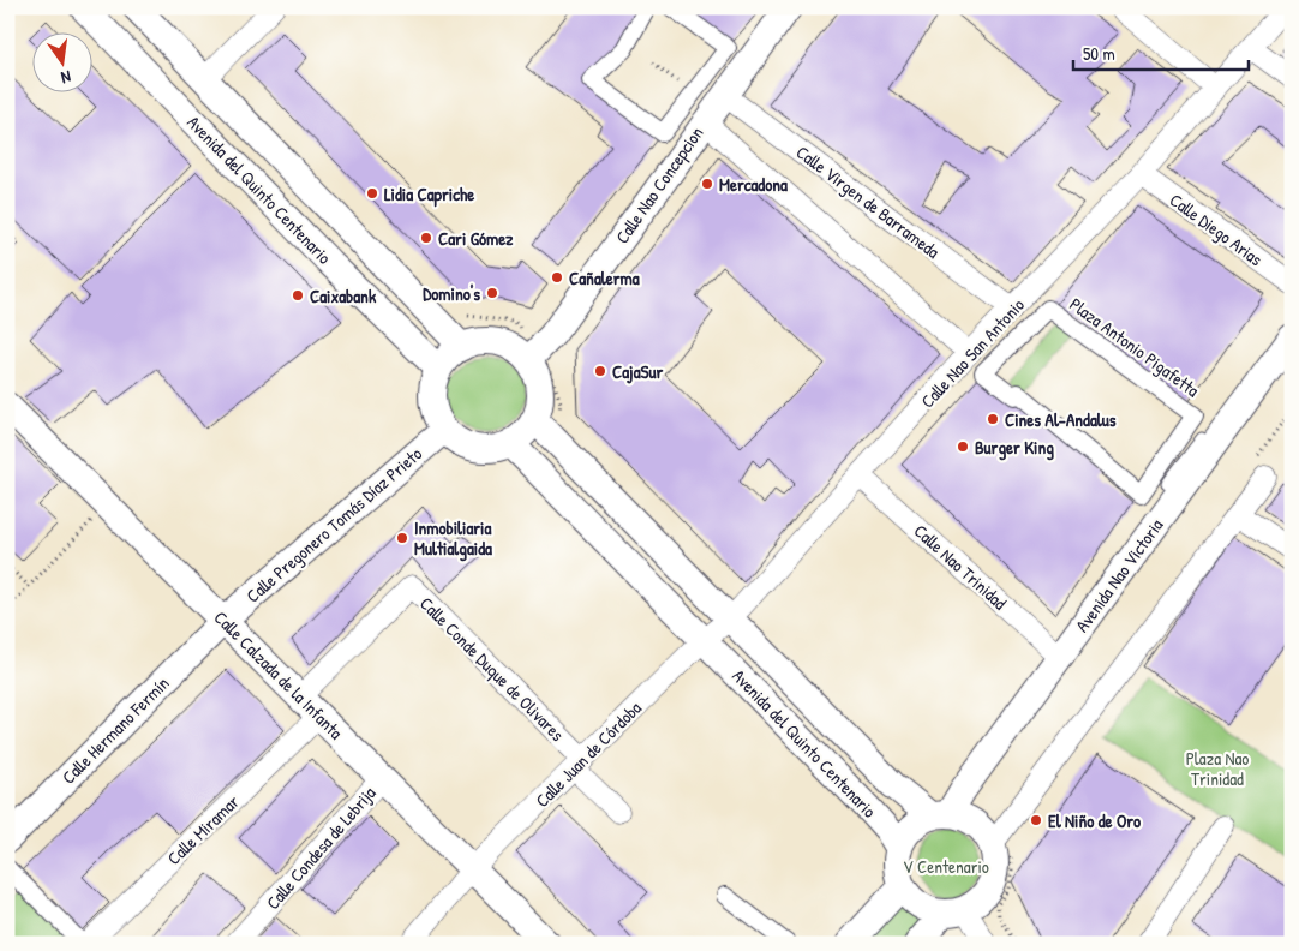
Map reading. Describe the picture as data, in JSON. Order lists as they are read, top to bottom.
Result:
{
  "streets": {
    "street": [
      "Calle Nao Concepcion",
      "Avenida del Quinto Centenario",
      "Calle Virgen de Barrameda",
      "Calle Diego Arias",
      "Plaza Antonio Pigafetta",
      "Calle Nao San Antonio",
      "Calle Pregonero Tomás Díaz Prieto",
      "Calle Nao Trinidad",
      "Avenida Nao Victoria",
      "Calle Conde Duque de Olivares",
      "Calle Calzada de la Infanta",
      "Calle Hermano Fermín",
      "Calle Juan de Córdoba",
      "Calle Miramar",
      "Calle Condesa de Lebrija"
    ]
  },
  "crossings": [
    ["Calle Nao Concepcion", "Avenida del Quinto Centenario"],
    ["Calle Nao Concepcion", "Calle Virgen de Barrameda"],
    ["Calle Nao Concepcion", "Calle Pregonero Tomás Díaz Prieto"],
    ["Avenida del Quinto Centenario", "Calle Nao San Antonio"],
    ["Avenida del Quinto Centenario", "Calle Pregonero Tomás Díaz Prieto"],
    ["Avenida del Quinto Centenario", "Avenida Nao Victoria"],
    ["Avenida del Quinto Centenario", "Calle Juan de Córdoba"],
    ["Calle Virgen de Barrameda", "Calle Nao San Antonio"],
    ["Calle Diego Arias", "Calle Nao San Antonio"],
    ["Calle Nao San Antonio", "Calle Nao Trinidad"],
    ["Calle Pregonero Tomás Díaz Prieto", "Calle Calzada de la Infanta"],
    ["Calle Pregonero Tomás Díaz Prieto", "Calle Hermano Fermín"],
    ["Calle Nao Trinidad", "Avenida Nao Victoria"],
    ["Calle Conde Duque de Olivares", "Calle Calzada de la Infanta"],
    ["Calle Conde Duque de Olivares", "Calle Juan de Córdoba"],
    ["Calle Conde Duque de Olivares", "Calle Miramar"],
    ["Calle Calzada de la Infanta", "Calle Hermano Fermín"],
    ["Calle Calzada de la Infanta", "Calle Juan de Córdoba"],
    ["Calle Calzada de la Infanta", "Calle Miramar"],
    ["Calle Calzada de la Infanta", "Calle Condesa de Lebrija"]
  ],
  "parks": ["Plaza Nao Trinidad", "V Centenario"],
  "places": [
    "Mercadona",
    "Lidia Capriche",
    "Cari Gómez",
    "Cañalerma",
    "Domino's",
    "Caixabank",
    "CajaSur",
    "Cines Al-Andalus",
    "Burger King",
    "Inmobiliaria Multialgaida",
    "El Niño de Oro"
  ],
  "scale_bar": "50 m",
  "north": "bottom"
}
